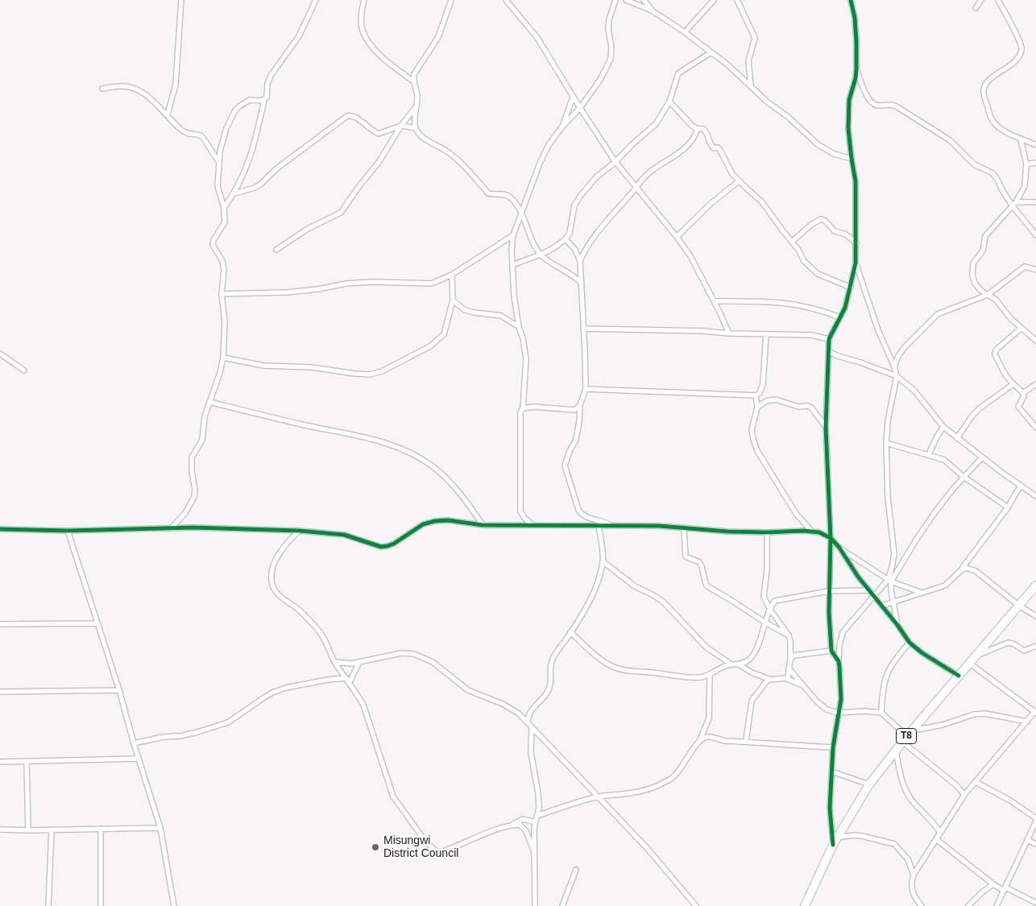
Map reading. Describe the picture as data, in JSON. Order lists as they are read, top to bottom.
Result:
{
  "streets": {
    "highway": ["T8"]
  },
  "places": ["Misungwi District Council"]
}
